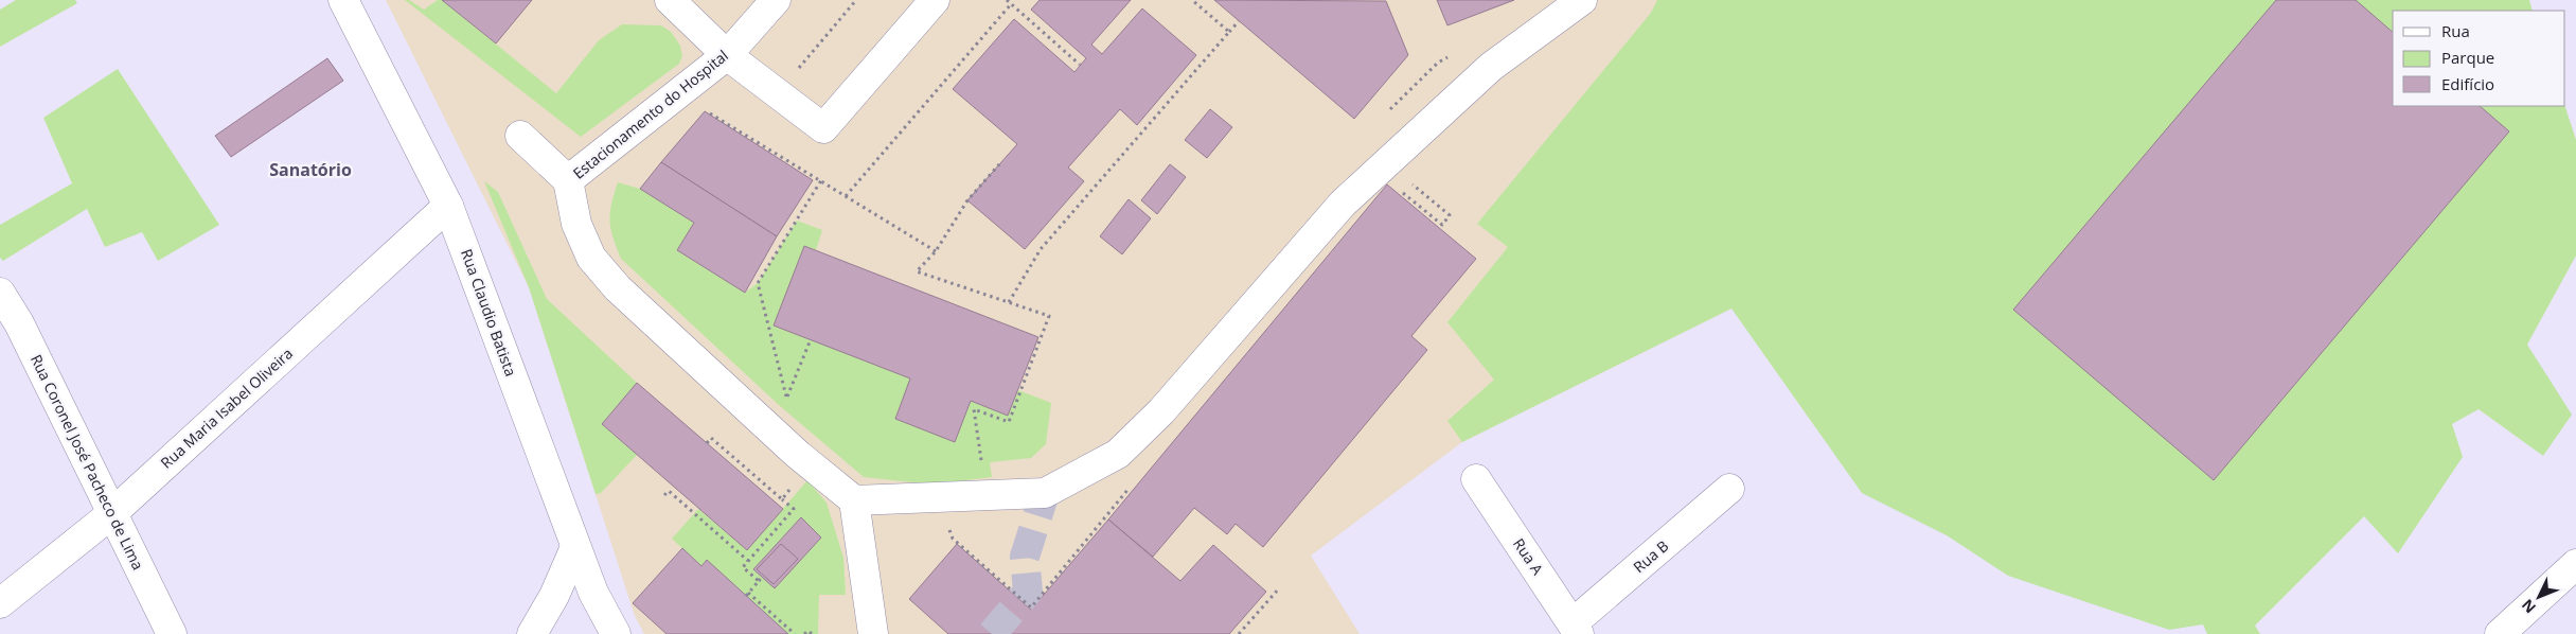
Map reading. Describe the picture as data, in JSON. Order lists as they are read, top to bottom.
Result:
{
  "streets": {
    "street": [
      "Estacionamento do Hospital",
      "Rua Claudio Batista",
      "Rua Maria Isabel Oliveira",
      "Rua Coronel José Pacheco de Lima",
      "Rua A",
      "Rua B"
    ]
  },
  "crossings": [
    ["Rua Claudio Batista", "Rua Maria Isabel Oliveira"],
    ["Rua Maria Isabel Oliveira", "Rua Coronel José Pacheco de Lima"],
    ["Rua A", "Rua B"]
  ],
  "districts": ["Sanatório"],
  "legend": ["Rua", "Parque", "Edifício"],
  "north": "bottom left"
}
